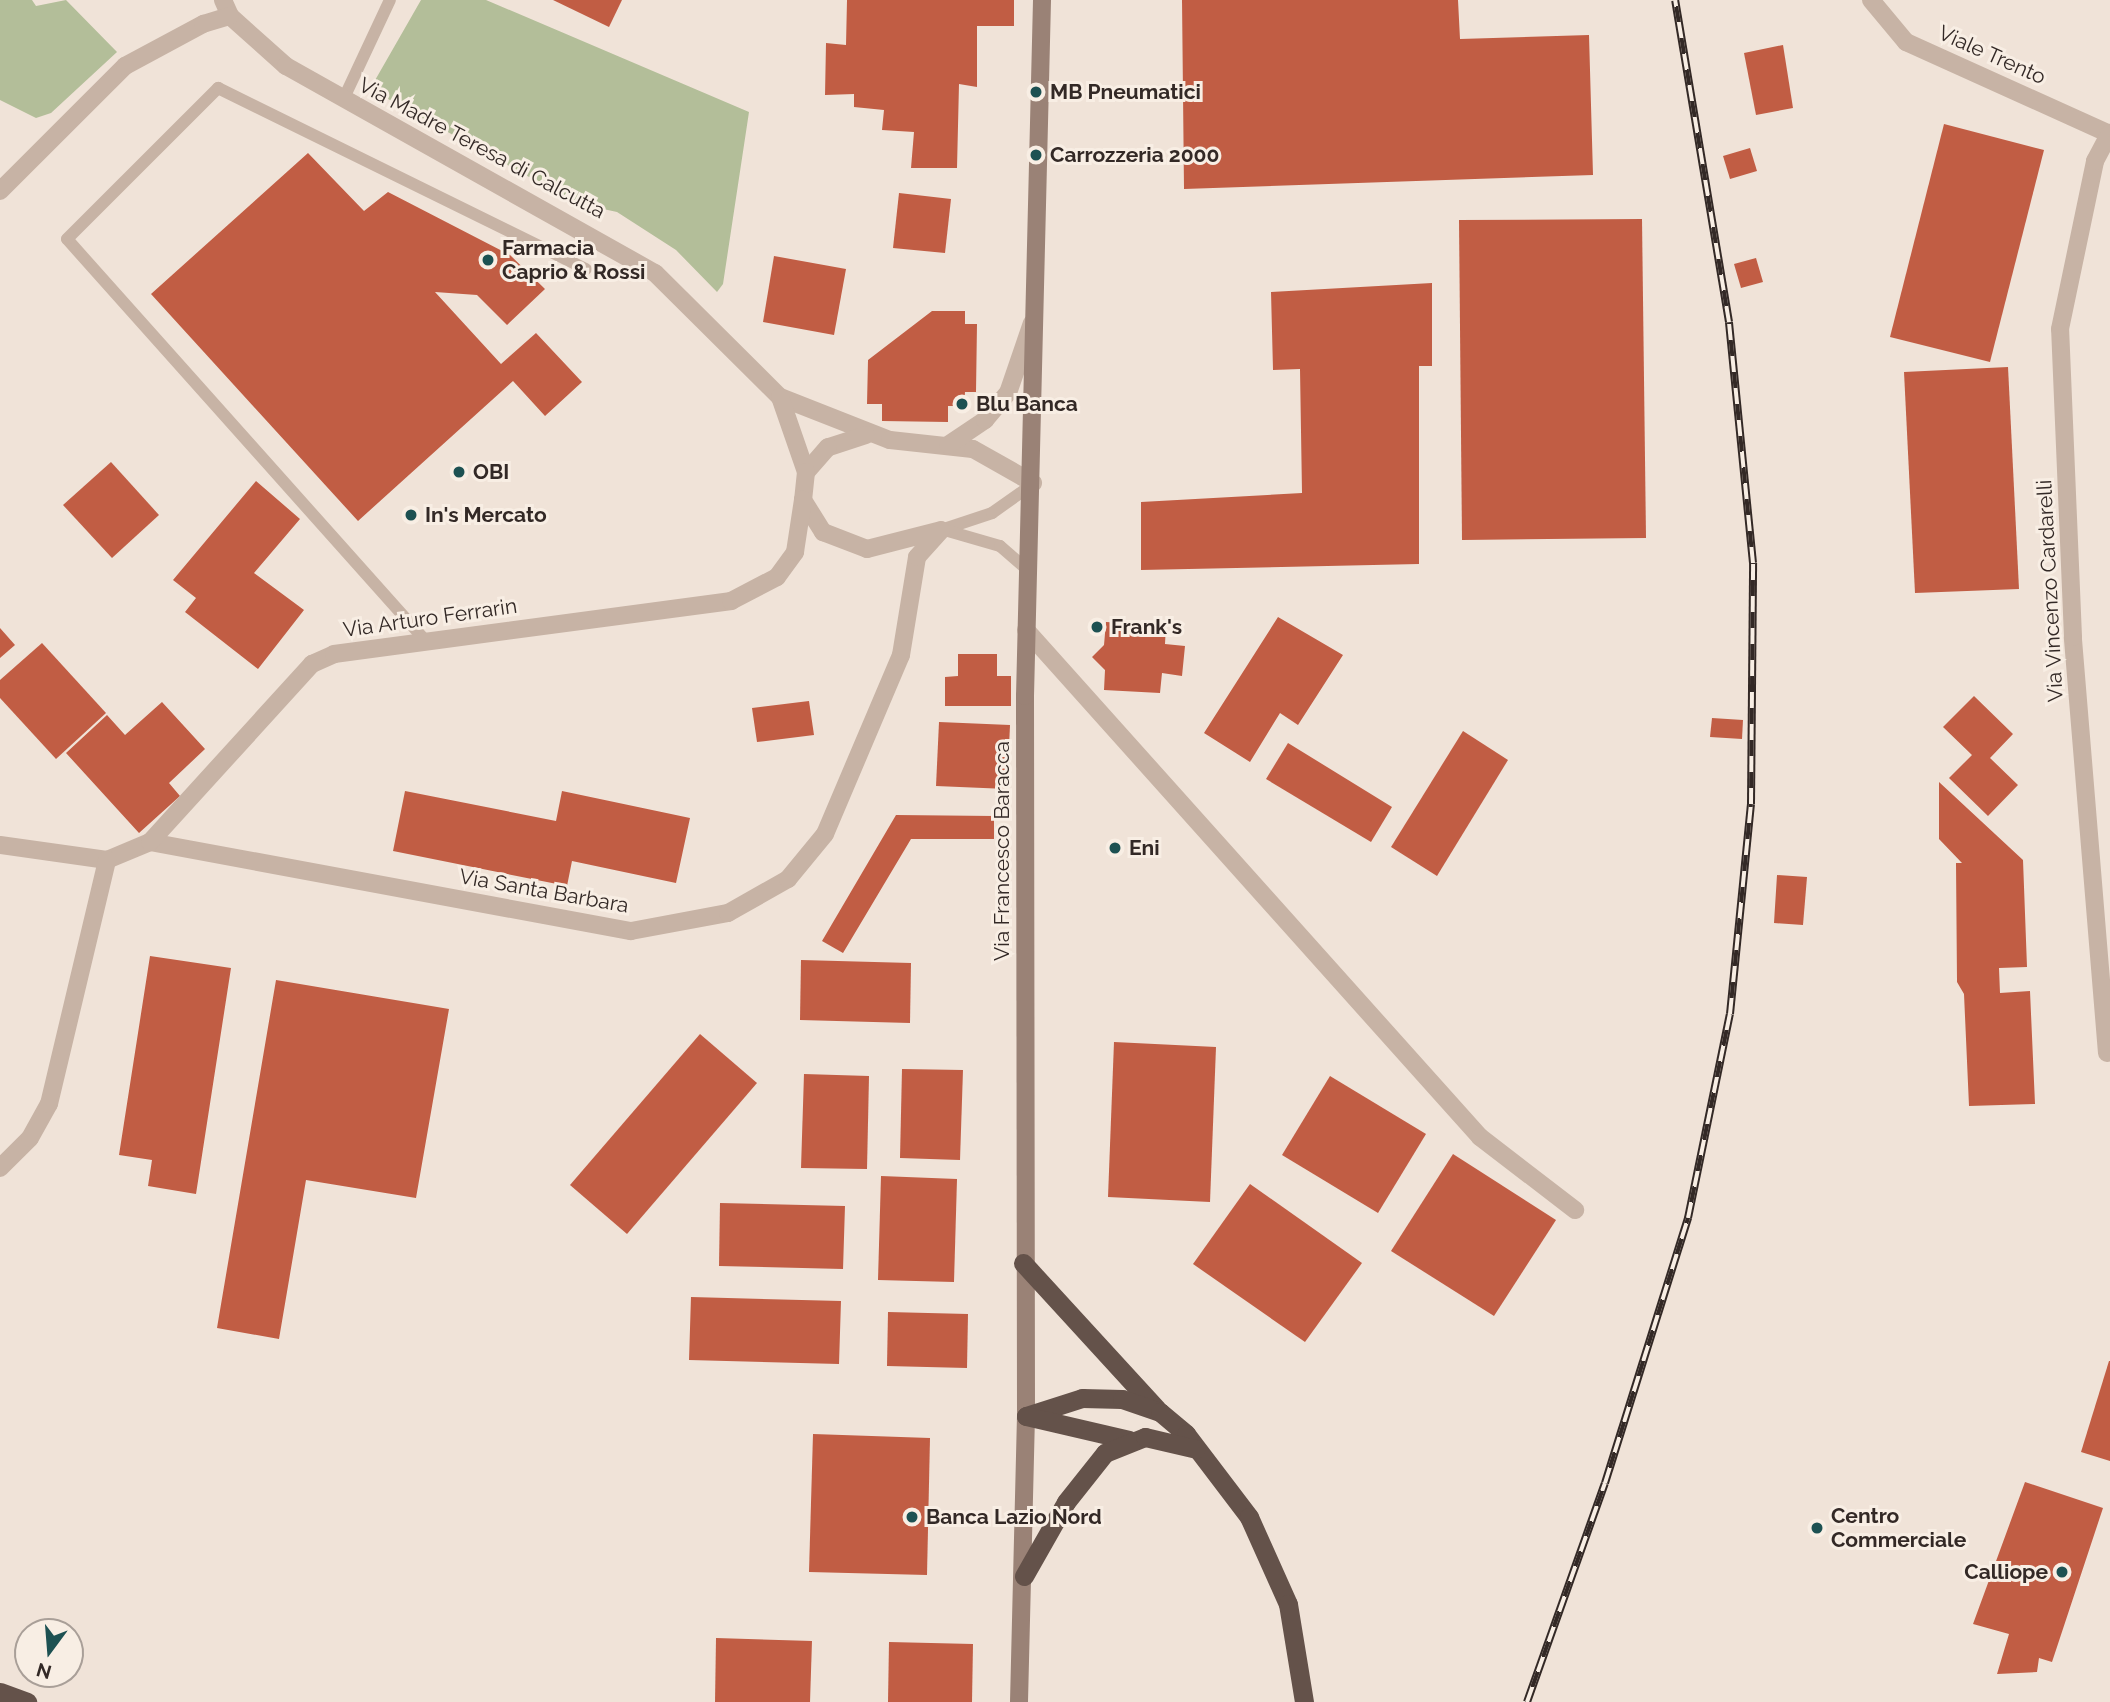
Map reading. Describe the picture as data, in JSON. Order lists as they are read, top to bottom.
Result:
{
  "streets": {
    "main road": ["Via Francesco Baracca"],
    "street": [
      "Viale Trento",
      "Via Madre Teresa di Calcutta",
      "Via Vincenzo Cardarelli",
      "Via Arturo Ferrarin",
      "Via Santa Barbara"
    ]
  },
  "crossings": [
    ["Viale Trento", "Via Vincenzo Cardarelli"],
    ["Via Arturo Ferrarin", "Via Santa Barbara"]
  ],
  "places": [
    "MB Pneumatici",
    "Carrozzeria 2000",
    "Farmacia Caprio & Rossi",
    "Blu Banca",
    "OBI",
    "In's Mercato",
    "Frank's",
    "Eni",
    "Banca Lazio Nord",
    "Centro Commerciale",
    "Calliope"
  ],
  "north": "bottom"
}
